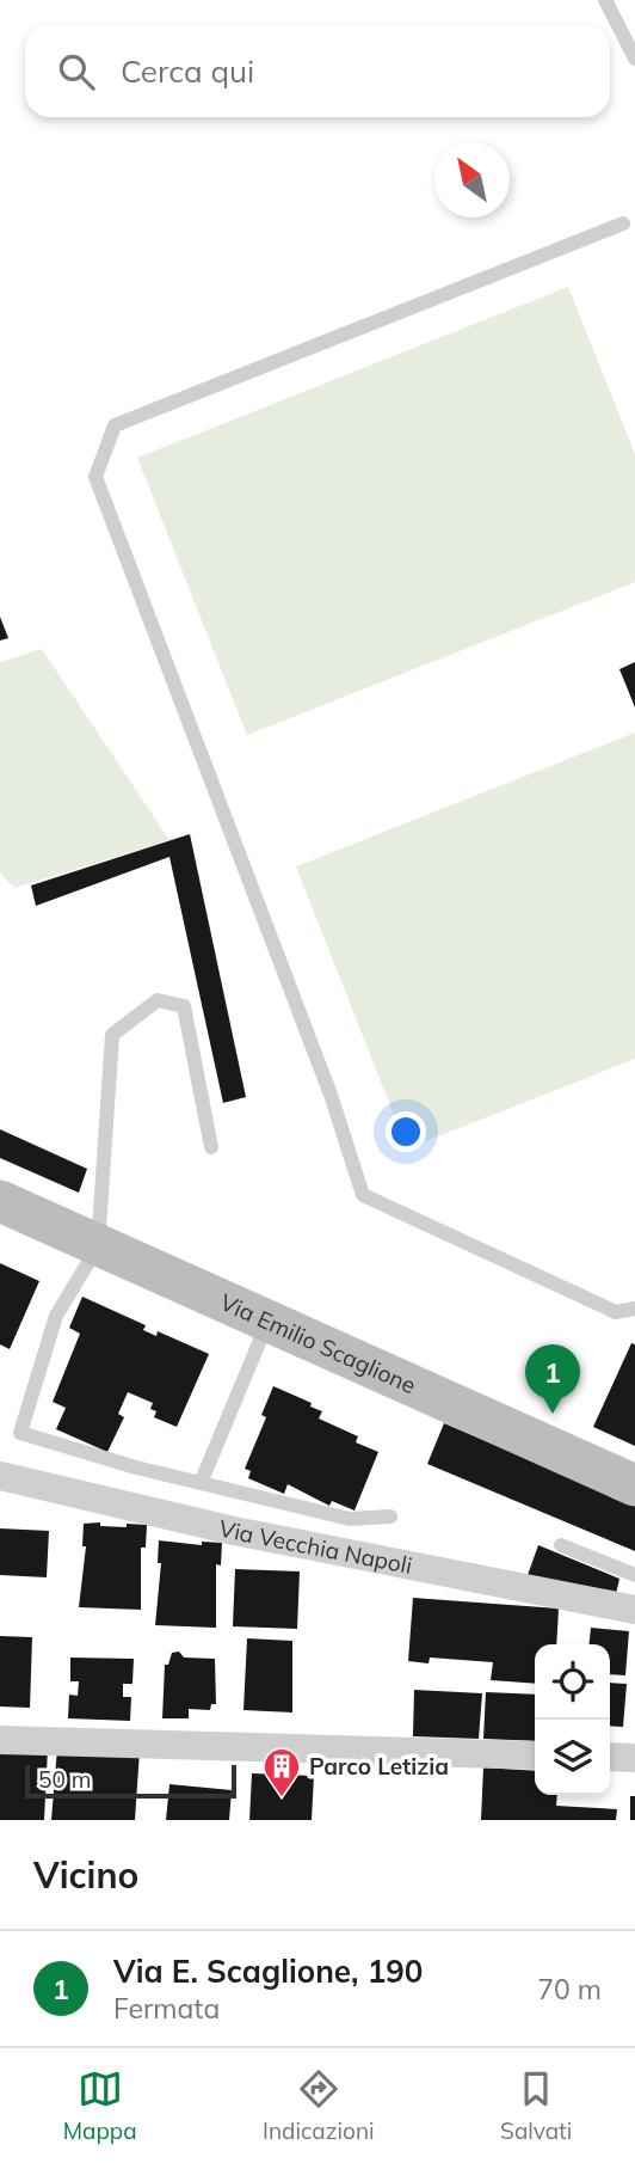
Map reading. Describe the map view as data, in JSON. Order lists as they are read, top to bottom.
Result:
{
  "streets": {
    "main road": ["Via Emilio Scaglione"],
    "street": ["Via Vecchia Napoli"]
  },
  "places": {
    "building": ["Parco Letizia"]
  },
  "scale_bar": "50 m",
  "north": "top left",
  "page": {
    "search": "Cerca qui",
    "pins": "1",
    "scale": "50 m",
    "heading": "Vicino",
    "list": [
      {
        "mark": "1",
        "name": "Via E. Scaglione, 190",
        "note": "Fermata",
        "value": "70 m"
      }
    ],
    "nav": ["Mappa", "Indicazioni", "Salvati"]
  }
}
